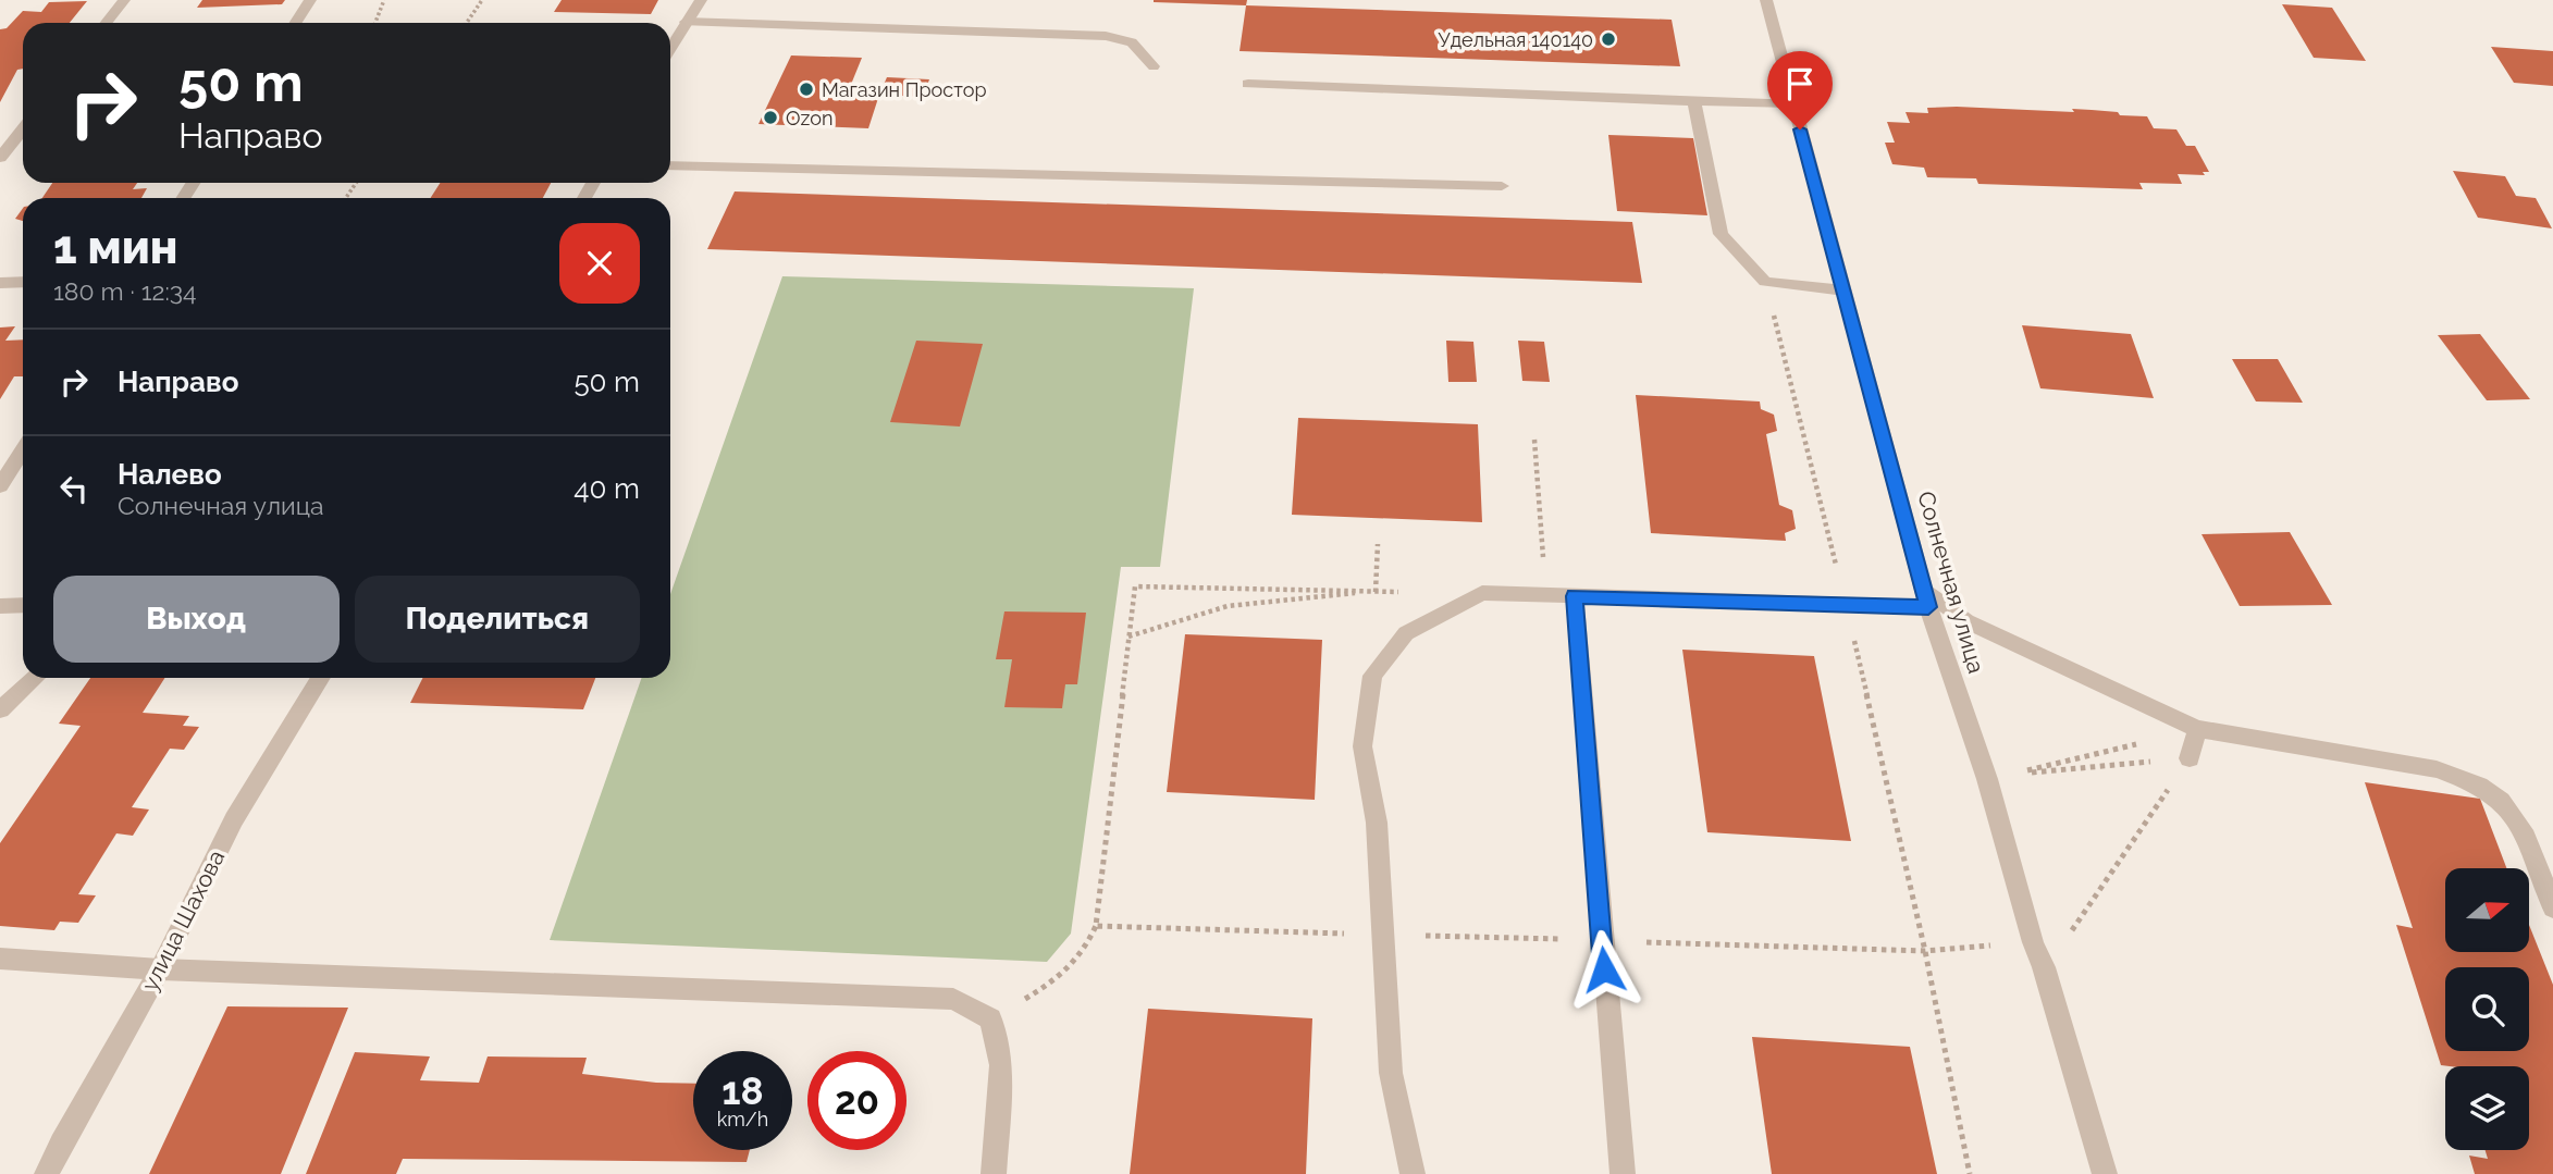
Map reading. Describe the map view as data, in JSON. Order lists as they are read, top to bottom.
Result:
{
  "streets": {
    "street": ["Солнечная улица", "улица Шахова"]
  },
  "places": ["Удельная 140140", "Магазин Простор", "Ozon"],
  "north": "right",
  "page": {
    "turn": ["50 m", "Направо"],
    "heading": ["1 мин", "180 m · 12:34"],
    "list": [
      {
        "name": "Направо",
        "value": "50 m"
      },
      {
        "name": "Налево",
        "note": "Солнечная улица",
        "value": "40 m"
      }
    ],
    "buttons": ["Выход", "Поделиться"],
    "speed": "18 km/h",
    "limit": "20"
  }
}
